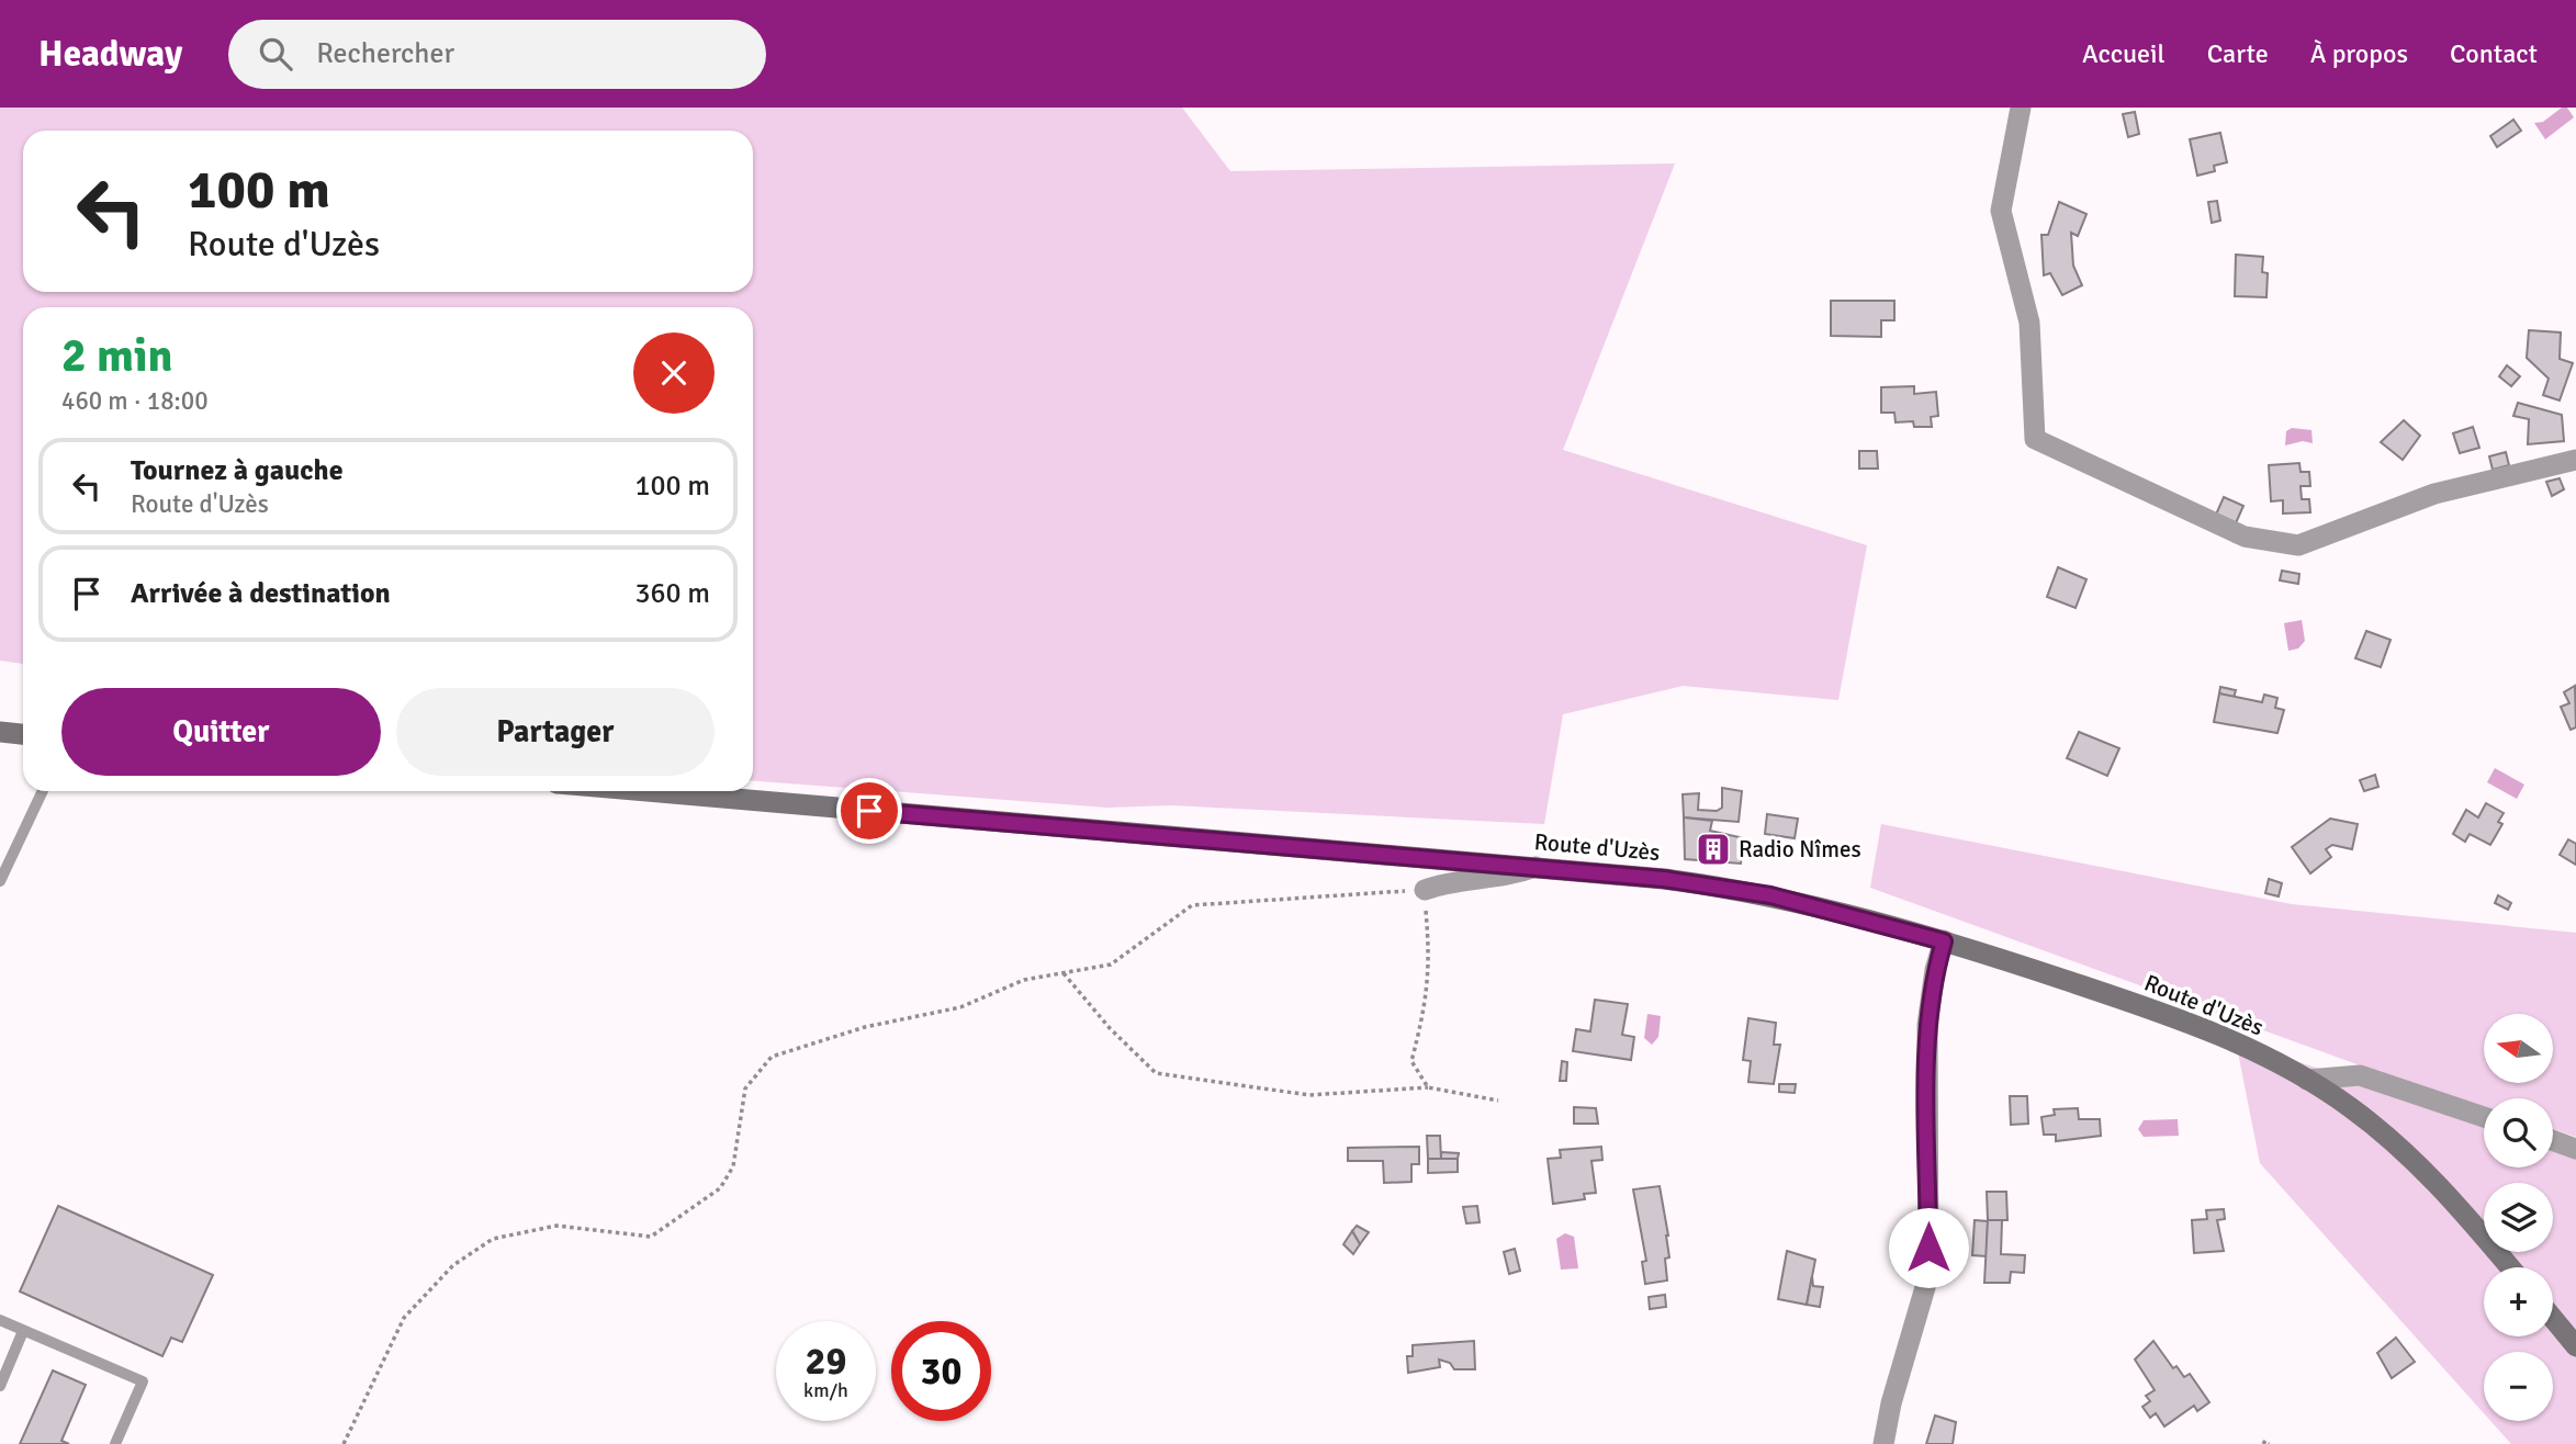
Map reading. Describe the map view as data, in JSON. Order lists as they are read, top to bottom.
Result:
{
  "streets": {
    "main road": ["Route d'Uzès"]
  },
  "places": {
    "building": ["Radio Nîmes"]
  },
  "north": "left",
  "page": {
    "header": "Headway",
    "search": "Rechercher",
    "nav": [
      "Accueil",
      "Carte",
      "À propos",
      "Contact"
    ],
    "turn": ["100 m", "Route d'Uzès"],
    "heading": ["2 min", "460 m · 18:00"],
    "list": [
      {
        "name": "Tournez à gauche",
        "note": "Route d'Uzès",
        "value": "100 m"
      },
      {
        "name": "Arrivée à destination",
        "value": "360 m"
      }
    ],
    "buttons": ["Quitter", "Partager"],
    "map_buttons": ["+", "−"],
    "speed": "29 km/h",
    "limit": "30"
  }
}
